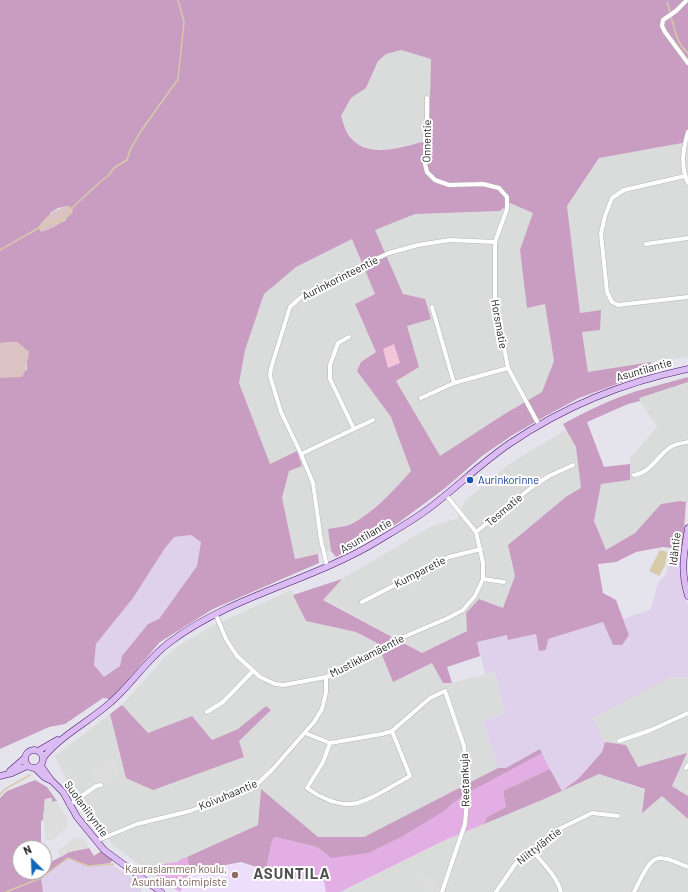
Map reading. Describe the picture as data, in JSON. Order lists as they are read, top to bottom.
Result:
{
  "streets": {
    "street": [
      "Onnentie",
      "Aurinkorinteentie",
      "Horsmatie",
      "Asuntilantie",
      "Tesmatie",
      "Idäntie",
      "Kumparetie",
      "Mustikkamäentie",
      "Reetankuja",
      "Koivuhaantie",
      "Suolaniityntie",
      "Niittyläntie"
    ]
  },
  "crossings": [
    ["Onnentie", "Horsmatie"],
    ["Aurinkorinteentie", "Horsmatie"],
    ["Aurinkorinteentie", "Asuntilantie"],
    ["Horsmatie", "Asuntilantie"],
    ["Asuntilantie", "Mustikkamäentie"],
    ["Asuntilantie", "Suolaniityntie"],
    ["Tesmatie", "Mustikkamäentie"],
    ["Kumparetie", "Mustikkamäentie"],
    ["Mustikkamäentie", "Koivuhaantie"],
    ["Koivuhaantie", "Suolaniityntie"]
  ],
  "districts": ["ASUNTILA"],
  "places": ["Aurinkorinne", "Kauraslammen koulu, Asuntilan toimipiste"],
  "north": "top left"
}
